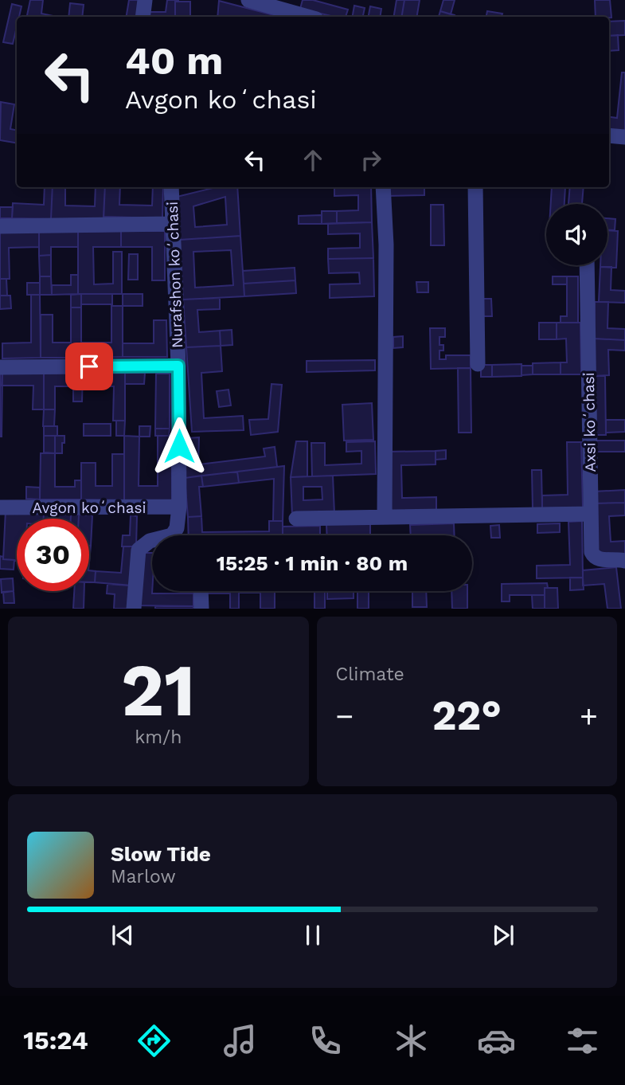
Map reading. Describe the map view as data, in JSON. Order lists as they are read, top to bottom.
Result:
{
  "streets": {
    "street": ["Nurafshon koʻchasi", "Axsi koʻchasi", "Avgon koʻchasi"]
  },
  "crossings": [
    ["Nurafshon koʻchasi", "Avgon koʻchasi"]
  ],
  "page": {
    "turn": ["40 m", "Avgon koʻchasi"],
    "limit": "30",
    "trip": "15:25 · 1 min · 80 m",
    "tile": [
      ["21", "km/h"],
      "Climate"
    ],
    "heat": ["−", "22°", "+"],
    "song": ["Slow Tide", "Marlow"],
    "tabs": "15:24"
  }
}
